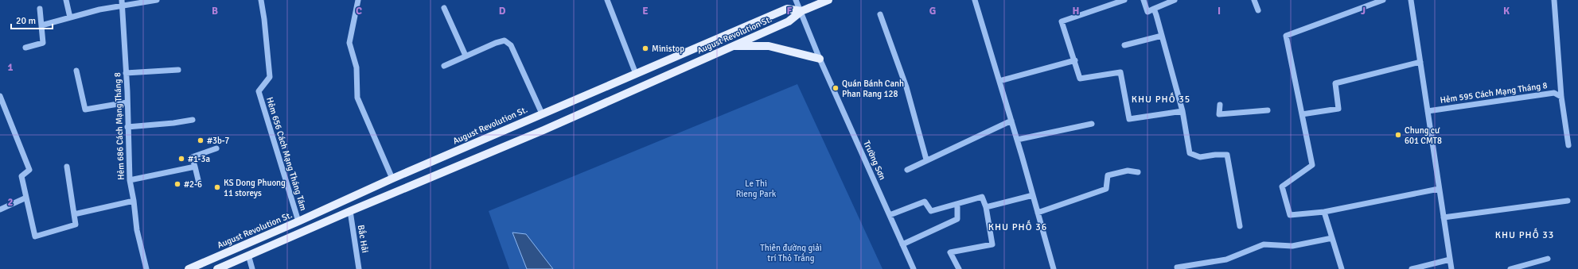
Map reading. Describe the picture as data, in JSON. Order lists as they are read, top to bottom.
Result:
{
  "streets": {
    "main road": ["August Revolution St."],
    "street": [
      "Hẻm 595 Cách Mạng Tháng 8",
      "Hẻm 686 Cách Mạng Tháng 8",
      "Hẻm 656 Cách Mạng Tháng Tám",
      "Trường Sơn",
      "Bắc Hải"
    ]
  },
  "crossings": [
    ["August Revolution St.", "Hẻm 656 Cách Mạng Tháng Tám"],
    ["August Revolution St.", "Trường Sơn"],
    ["August Revolution St.", "Bắc Hải"]
  ],
  "districts": ["KHU PHỐ 35", "KHU PHỐ 36", "KHU PHỐ 33"],
  "parks": ["Le Thi Rieng Park", "Thiên đường giải trí Thỏ Trắng"],
  "places": [
    "Ministop",
    "Quán Bánh Canh Phan Rang 128",
    "Chung cư 601 CMT8",
    "#3b-7",
    "#1-3a",
    "#2-6",
    "KS Dong Phuong 11 storeys"
  ],
  "scale_bar": "20 m",
  "grid": {
    "columns": [
      "B",
      "C",
      "D",
      "E",
      "F",
      "G",
      "H",
      "I",
      "J",
      "K"
    ],
    "rows": ["1", "2"]
  }
}
